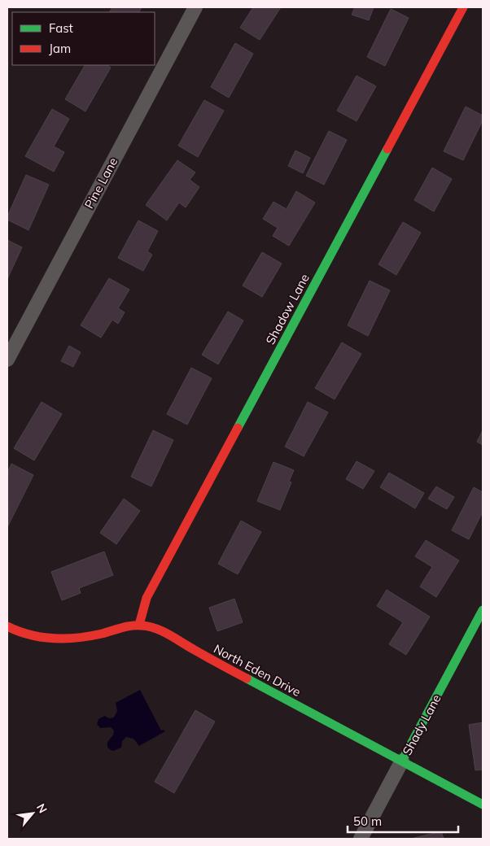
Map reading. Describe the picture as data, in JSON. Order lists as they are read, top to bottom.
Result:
{
  "streets": {
    "street": [
      "Pine Lane",
      "Shadow Lane",
      "North Eden Drive",
      "Shady Lane"
    ]
  },
  "crossings": [
    ["Shadow Lane", "North Eden Drive"],
    ["North Eden Drive", "Shady Lane"]
  ],
  "legend": ["Fast", "Jam"],
  "scale_bar": "50 m",
  "north": "top right"
}
